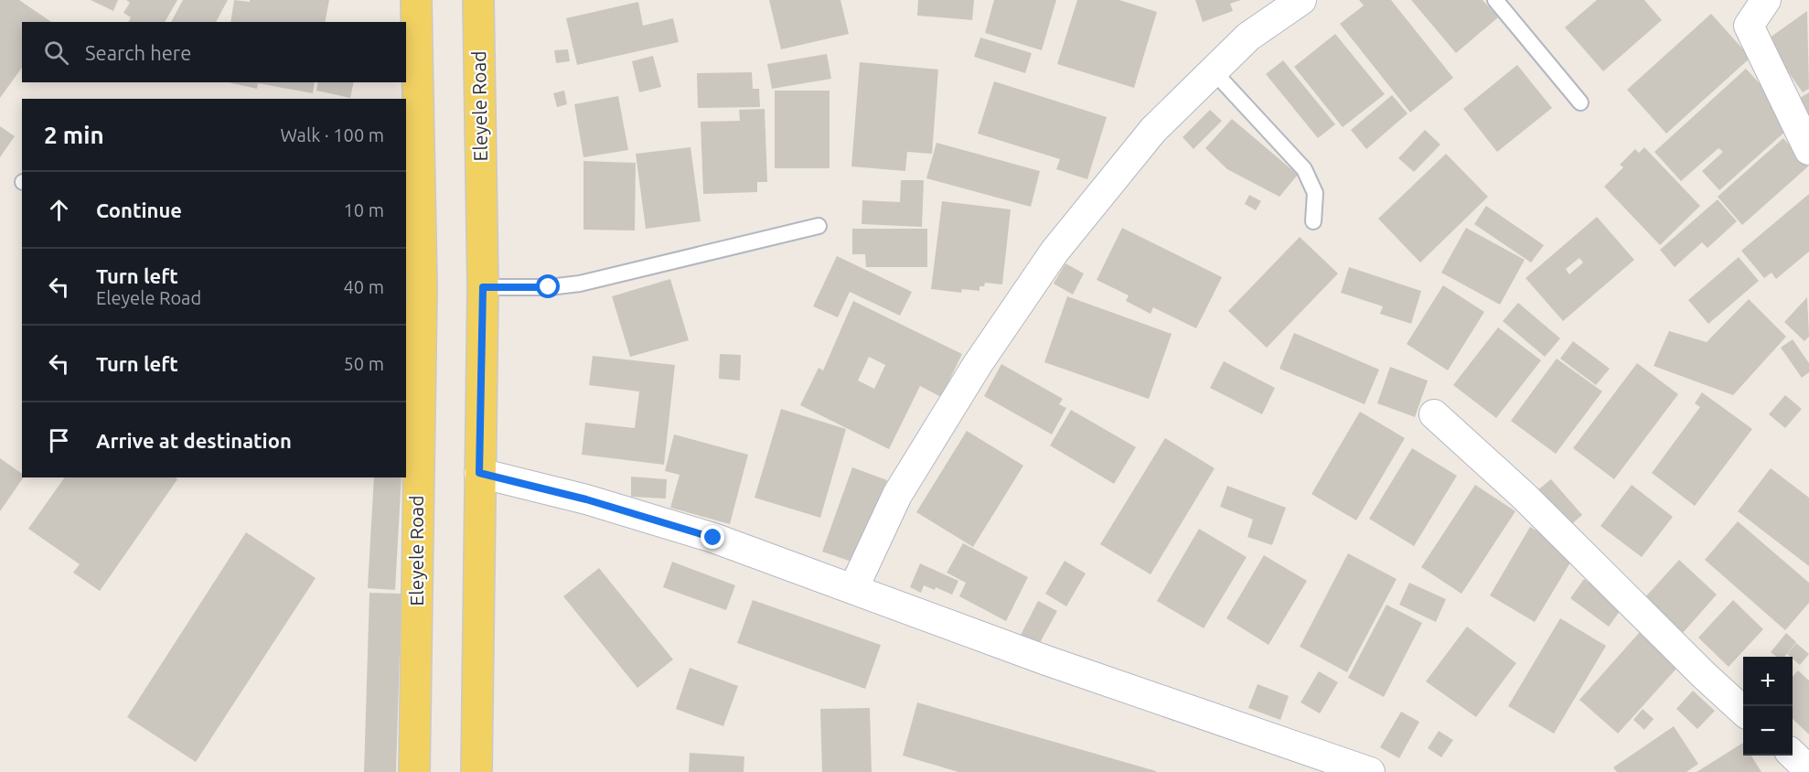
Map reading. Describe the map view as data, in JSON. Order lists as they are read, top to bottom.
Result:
{
  "streets": {
    "main road": ["Eleyele Road"]
  },
  "page": {
    "search": "Search here",
    "heading": ["2 min", "Walk · 100 m"],
    "list": [
      ["Continue", "10 m"],
      ["Turn left", "Eleyele Road", "40 m"],
      ["Turn left", "50 m"],
      "Arrive at destination"
    ],
    "map_buttons": ["+", "−"]
  }
}
